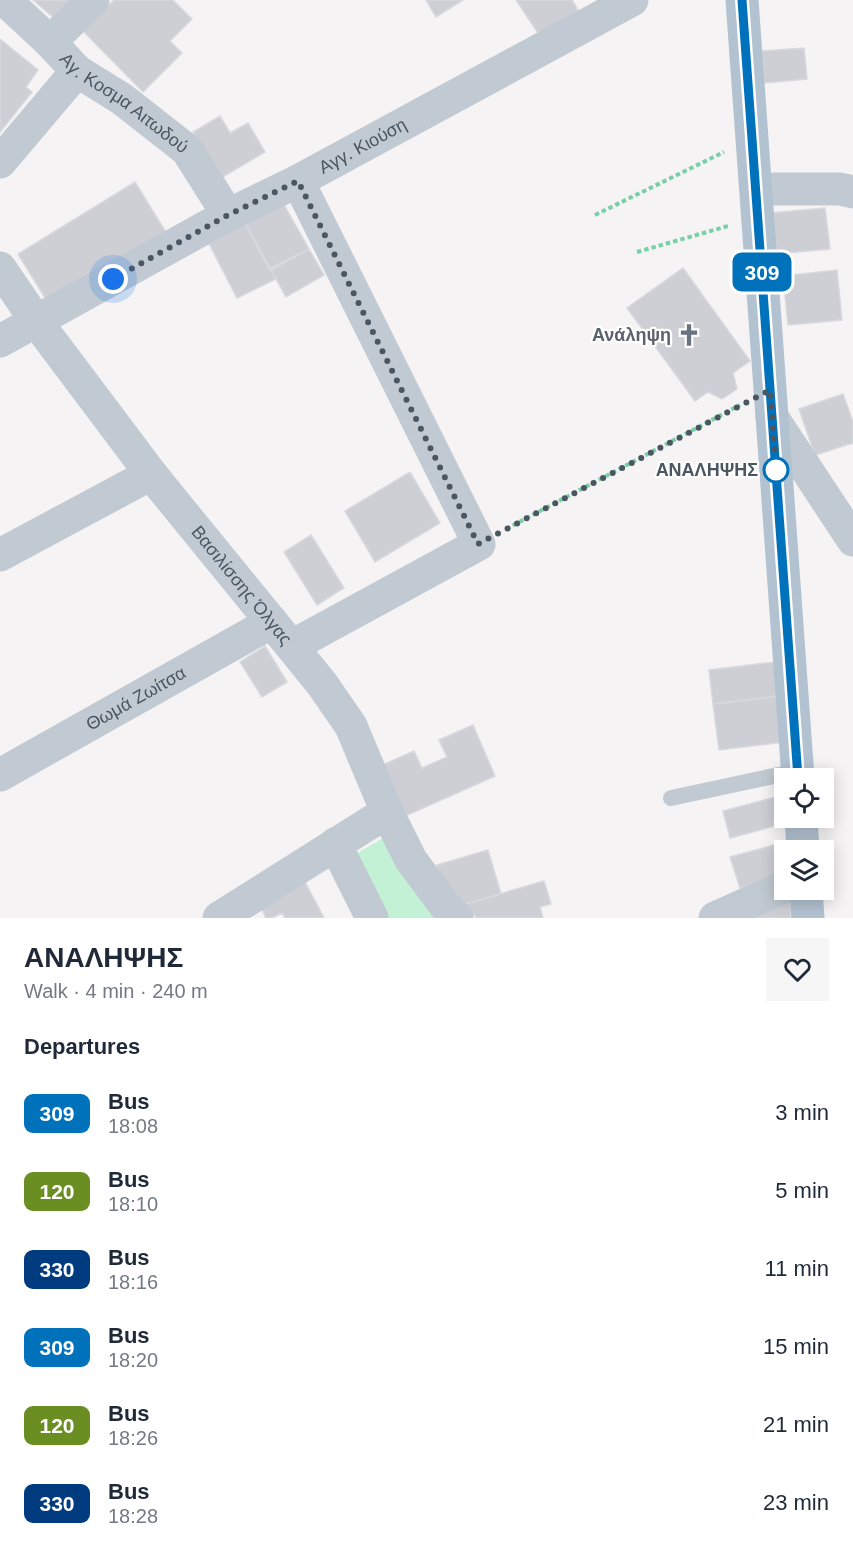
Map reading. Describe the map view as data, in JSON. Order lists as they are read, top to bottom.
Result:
{
  "streets": {
    "street": [
      "Αγ. Κοσμα Αιτωδού",
      "Αγγ. Κιούση",
      "Βασιλίσσης Όλγας",
      "Θωμά Ζωίτσα"
    ]
  },
  "crossings": [
    ["Αγ. Κοσμα Αιτωδού", "Αγγ. Κιούση"],
    ["Αγγ. Κιούση", "Βασιλίσσης Όλγας"],
    ["Βασιλίσσης Όλγας", "Θωμά Ζωίτσα"]
  ],
  "places": {
    "church": ["Ανάληψη"],
    "other": ["ΑΝΑΛΗΨΗΣ"]
  },
  "lines": ["bus line 309"],
  "page": {
    "on_map": "309",
    "heading": [
      ["ΑΝΑΛΗΨΗΣ", "Walk · 4 min · 240 m"],
      "Departures"
    ],
    "list": [
      {
        "mark": "309",
        "name": "Bus",
        "note": "18:08",
        "value": "3 min"
      },
      {
        "mark": "120",
        "name": "Bus",
        "note": "18:10",
        "value": "5 min"
      },
      {
        "mark": "330",
        "name": "Bus",
        "note": "18:16",
        "value": "11 min"
      },
      {
        "mark": "309",
        "name": "Bus",
        "note": "18:20",
        "value": "15 min"
      },
      {
        "mark": "120",
        "name": "Bus",
        "note": "18:26",
        "value": "21 min"
      },
      {
        "mark": "330",
        "name": "Bus",
        "note": "18:28",
        "value": "23 min"
      }
    ]
  }
}
